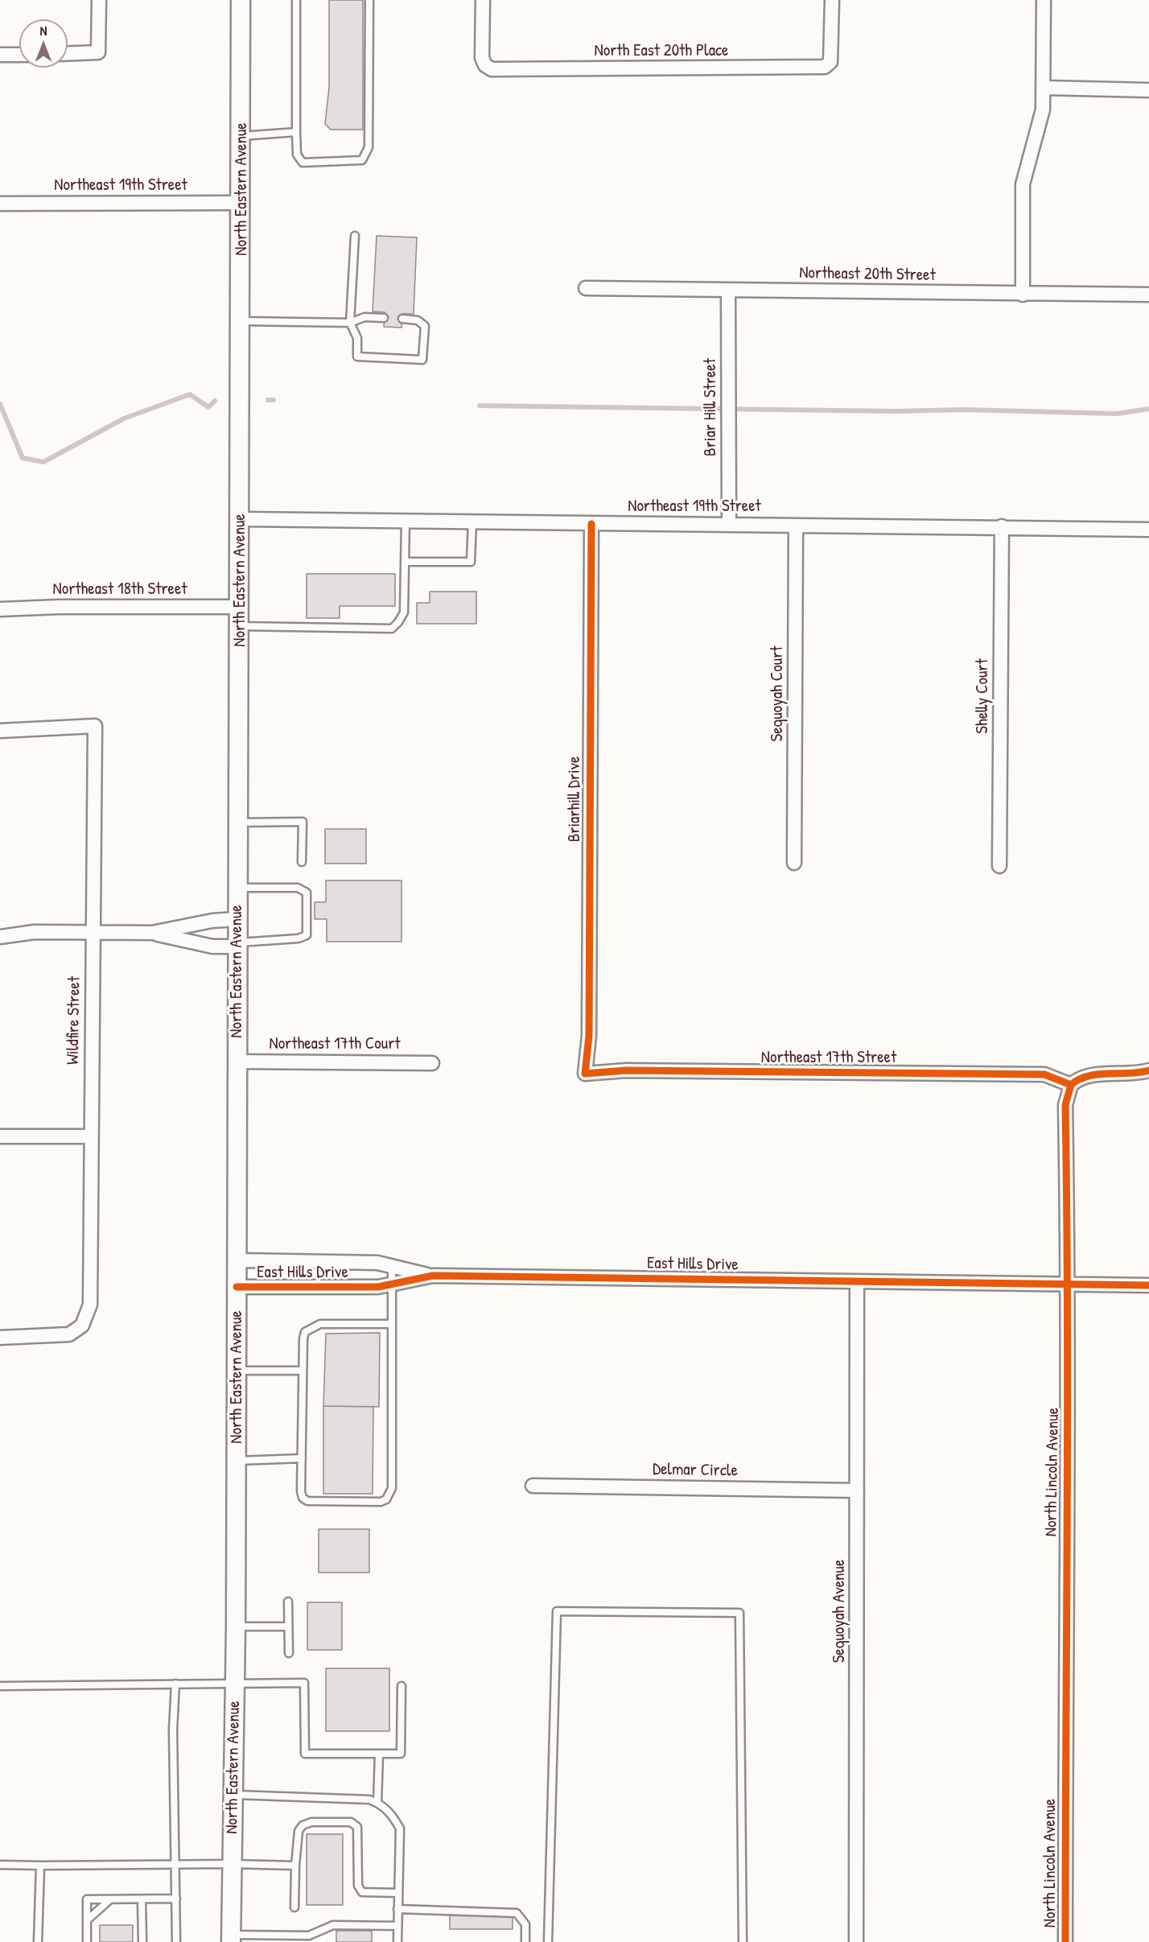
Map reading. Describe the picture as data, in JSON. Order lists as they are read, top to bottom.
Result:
{
  "streets": {
    "main road": ["North Eastern Avenue"],
    "street": [
      "North East 20th Place",
      "Northeast 19th Street",
      "Northeast 20th Street",
      "Briar Hill Street",
      "Northeast 18th Street",
      "Sequoyah Court",
      "Shelly Court",
      "Briarhill Drive",
      "Wildfire Street",
      "Northeast 17th Court",
      "Northeast 17th Street",
      "East Hills Drive",
      "Delmar Circle",
      "North Lincoln Avenue",
      "Sequoyah Avenue"
    ]
  },
  "crossings": [
    ["Northeast 19th Street", "North Eastern Avenue"],
    ["Northeast 19th Street", "Briar Hill Street"],
    ["Northeast 19th Street", "Sequoyah Court"],
    ["Northeast 19th Street", "Shelly Court"],
    ["Northeast 19th Street", "Briarhill Drive"],
    ["North Eastern Avenue", "Northeast 18th Street"],
    ["North Eastern Avenue", "Northeast 17th Court"],
    ["North Eastern Avenue", "East Hills Drive"],
    ["Northeast 20th Street", "Briar Hill Street"],
    ["Briarhill Drive", "Northeast 17th Street"],
    ["Northeast 17th Street", "North Lincoln Avenue"],
    ["East Hills Drive", "North Lincoln Avenue"],
    ["East Hills Drive", "Sequoyah Avenue"],
    ["Delmar Circle", "Sequoyah Avenue"]
  ],
  "north": "top"
}
